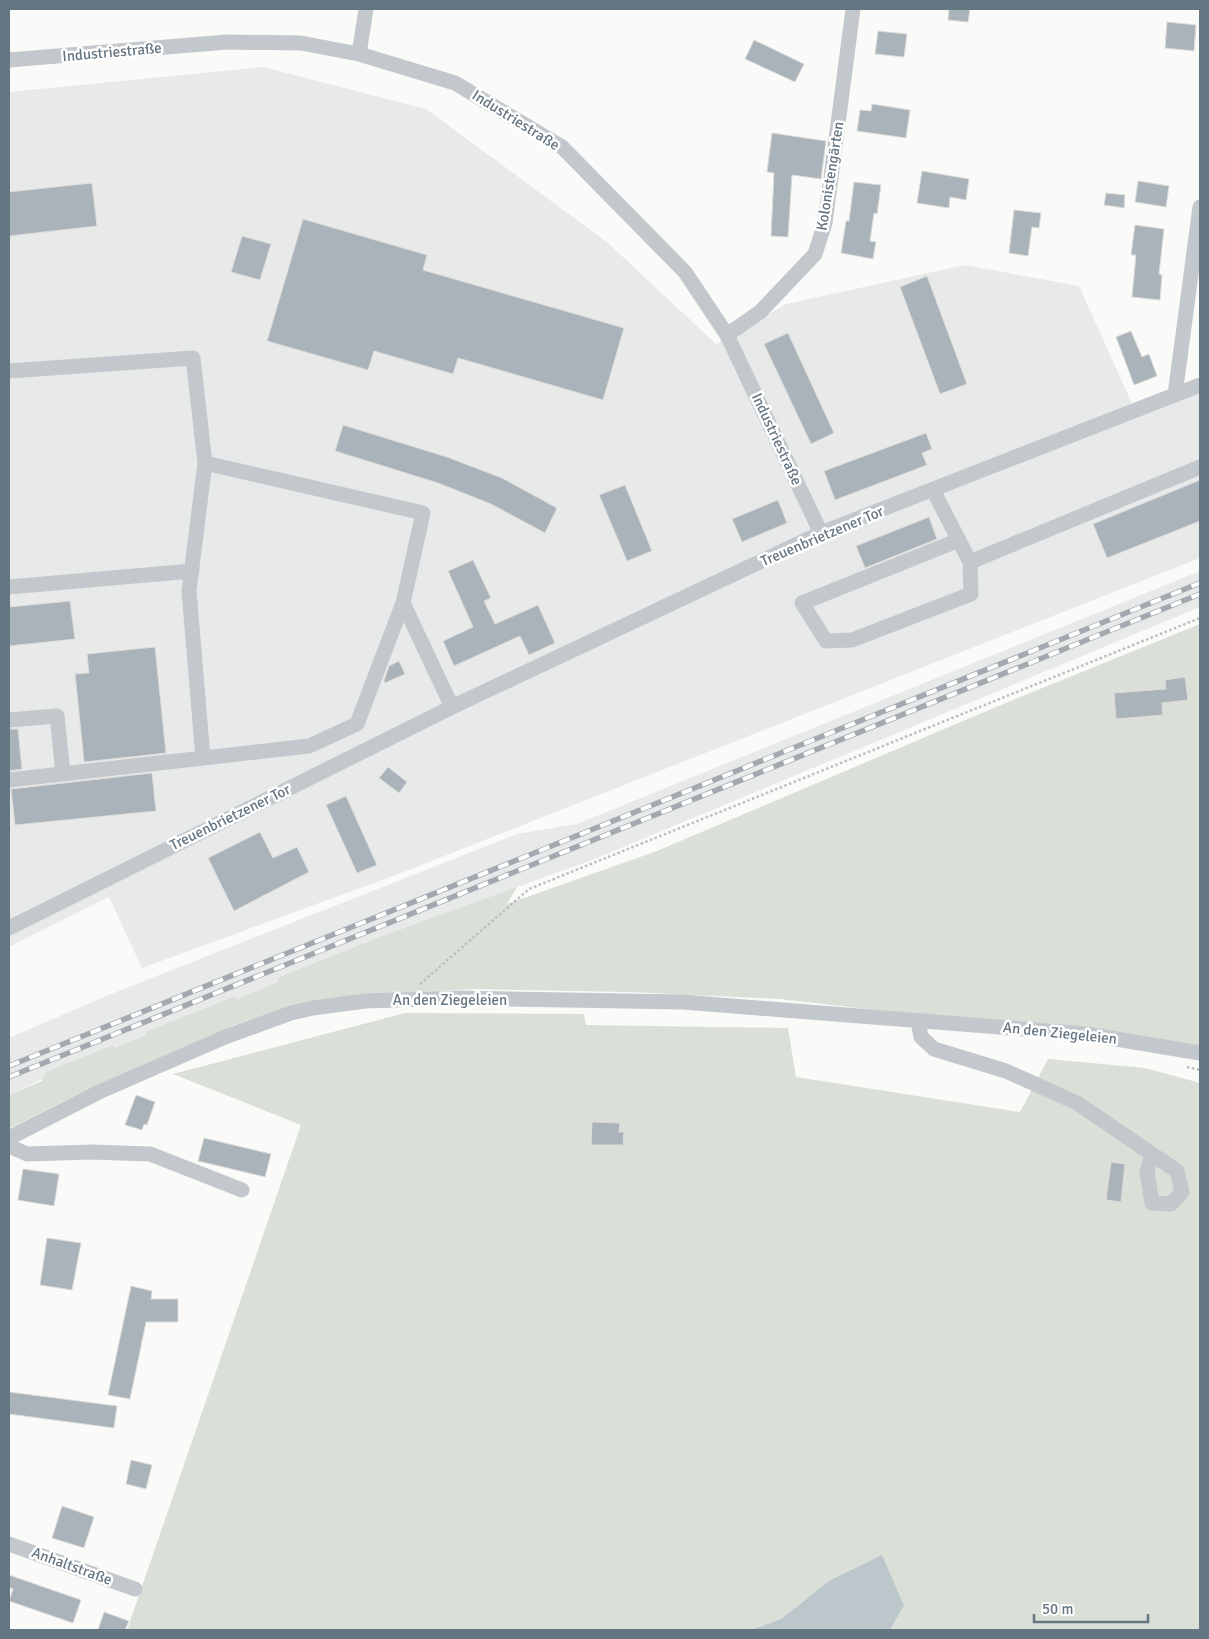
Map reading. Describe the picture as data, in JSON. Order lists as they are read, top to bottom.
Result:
{
  "streets": {
    "street": [
      "Industriestraße",
      "Kolonistengärten",
      "Treuenbrietzener Tor",
      "An den Ziegeleien",
      "Anhaltstraße"
    ]
  },
  "crossings": [
    ["Industriestraße", "Kolonistengärten"],
    ["Industriestraße", "Treuenbrietzener Tor"]
  ],
  "scale_bar": "50 m"
}
